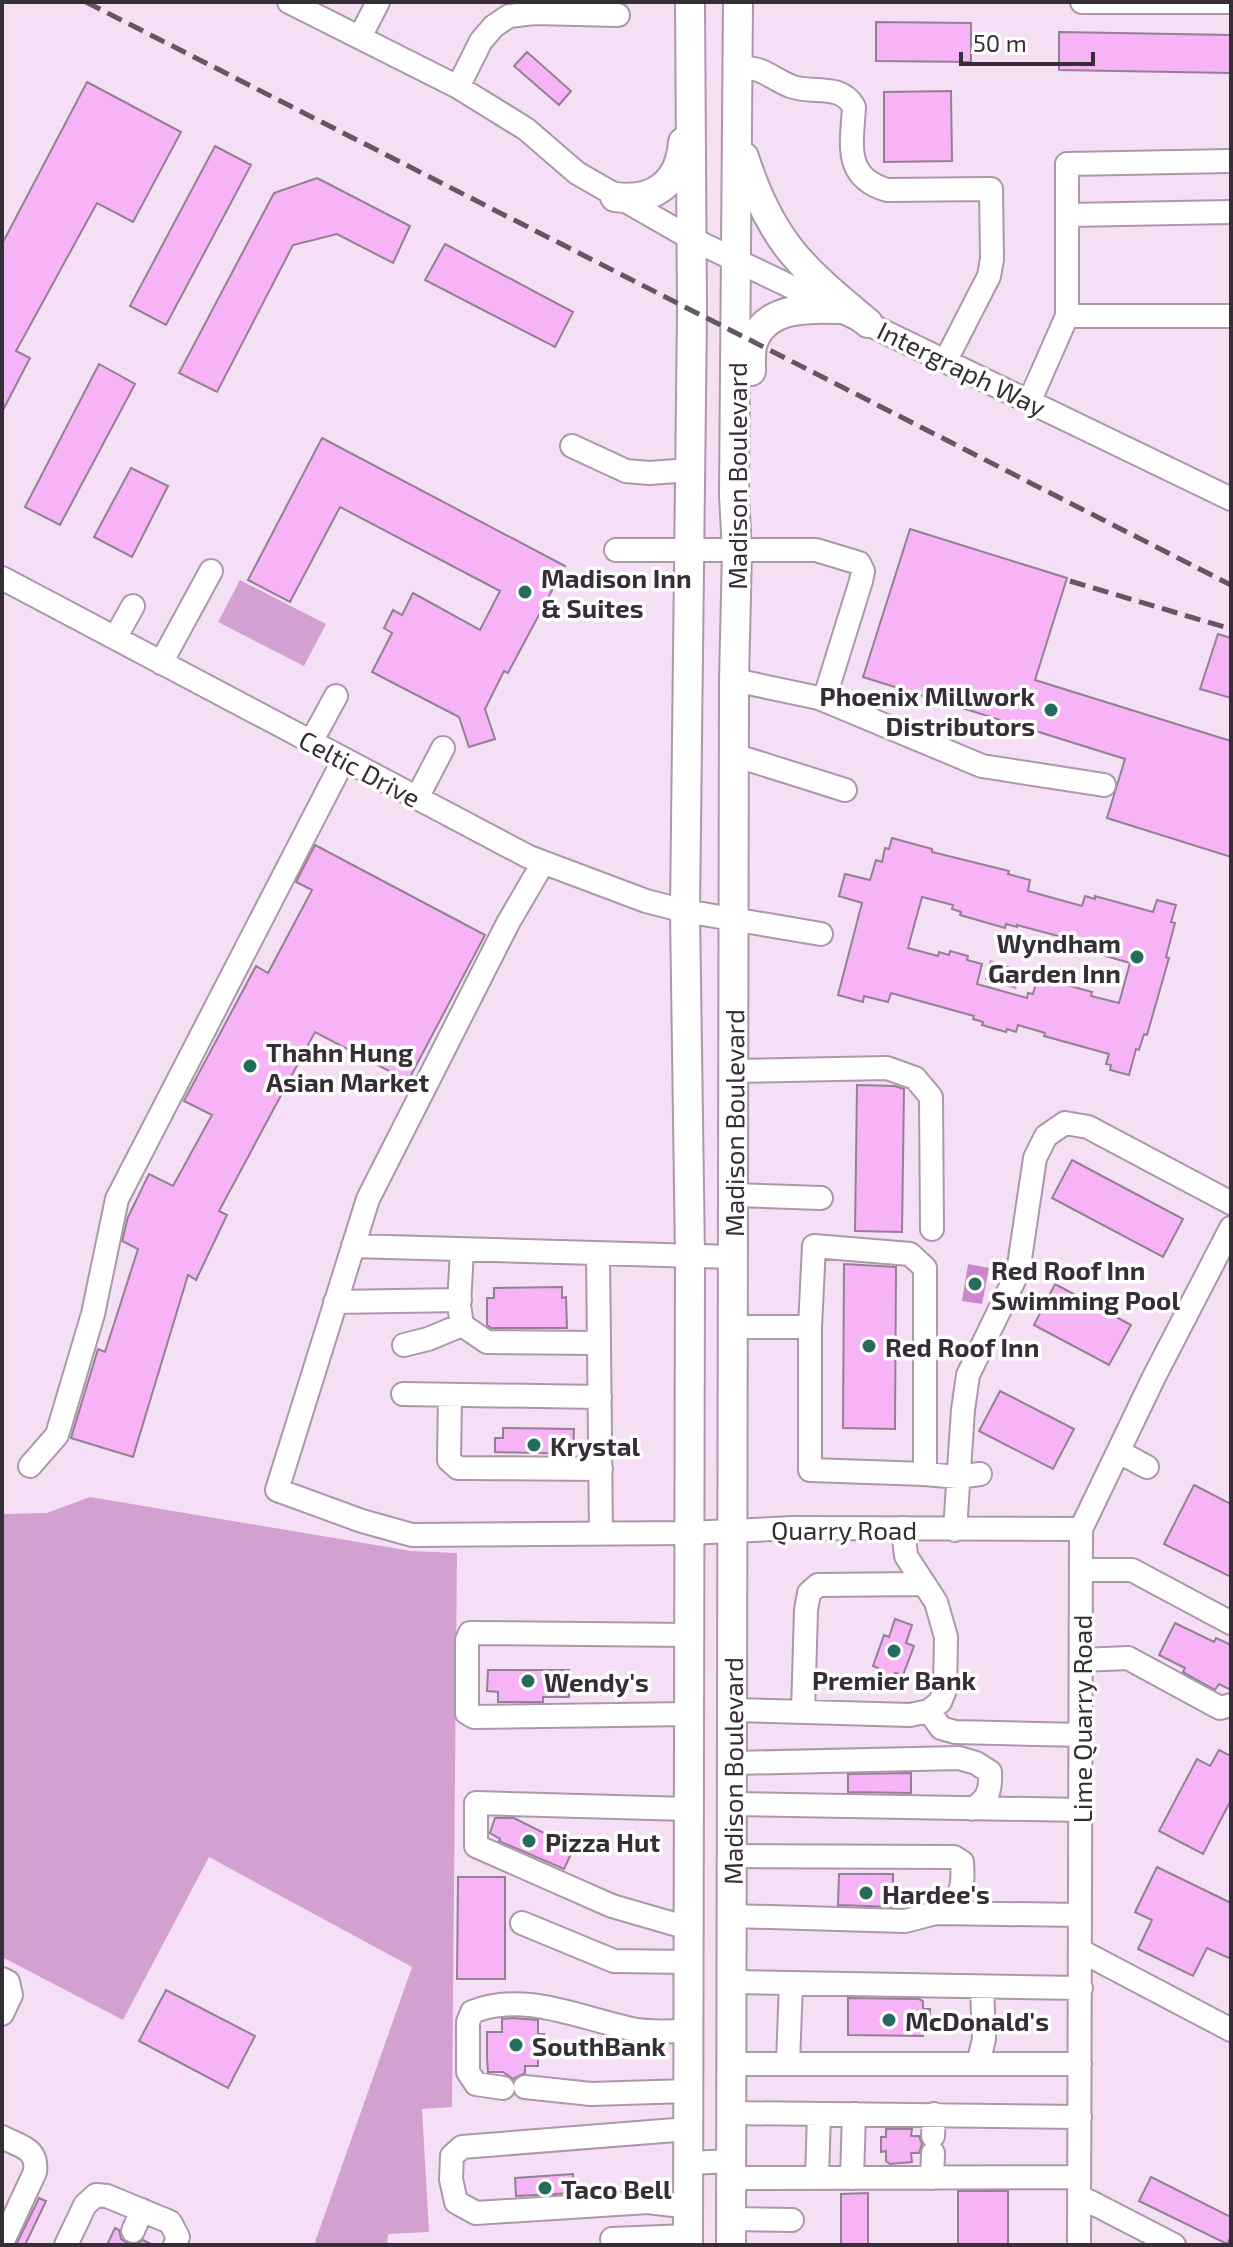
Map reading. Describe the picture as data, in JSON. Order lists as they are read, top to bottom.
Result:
{
  "streets": {
    "main road": ["Madison Boulevard"],
    "street": [
      "Intergraph Way",
      "Celtic Drive",
      "Quarry Road",
      "Lime Quarry Road"
    ]
  },
  "crossings": [
    ["Intergraph Way", "Madison Boulevard"],
    ["Madison Boulevard", "Celtic Drive"],
    ["Madison Boulevard", "Quarry Road"],
    ["Quarry Road", "Lime Quarry Road"]
  ],
  "places": [
    "Madison Inn & Suites",
    "Phoenix Millwork Distributors",
    "Wyndham Garden Inn",
    "Thahn Hung Asian Market",
    "Red Roof Inn Swimming Pool",
    "Red Roof Inn",
    "Krystal",
    "Premier Bank",
    "Wendy's",
    "Pizza Hut",
    "Hardee's",
    "McDonald's",
    "SouthBank",
    "Taco Bell"
  ],
  "scale_bar": "50 m"
}
